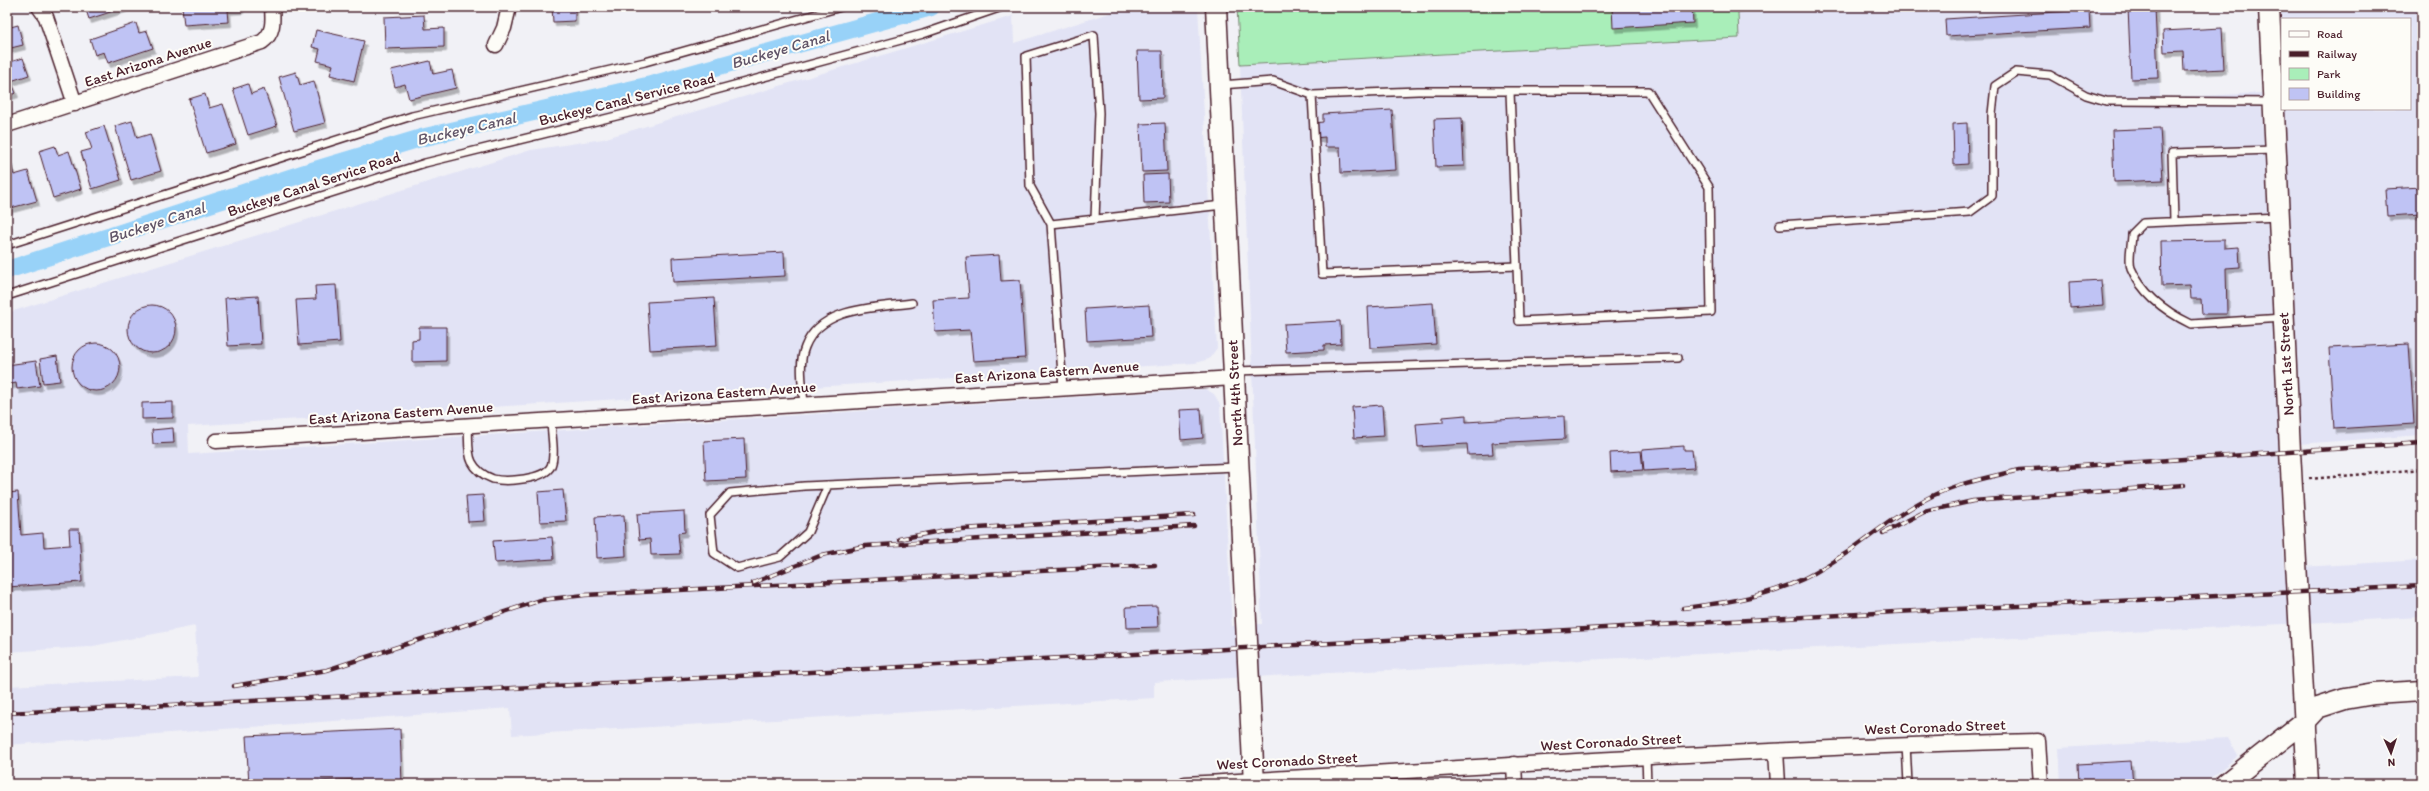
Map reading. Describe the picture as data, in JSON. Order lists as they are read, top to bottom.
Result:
{
  "streets": {
    "main road": ["North 1st Street", "North 4th Street"],
    "street": ["East Arizona Avenue", "East Arizona Eastern Avenue", "West Coronado Street"],
    "lane": ["Buckeye Canal Service Road"]
  },
  "crossings": [
    ["East Arizona Eastern Avenue", "North 4th Street"],
    ["North 4th Street", "West Coronado Street"]
  ],
  "water": ["Buckeye Canal"],
  "legend": [
    "Road",
    "Railway",
    "Park",
    "Building"
  ],
  "north": "bottom"
}
